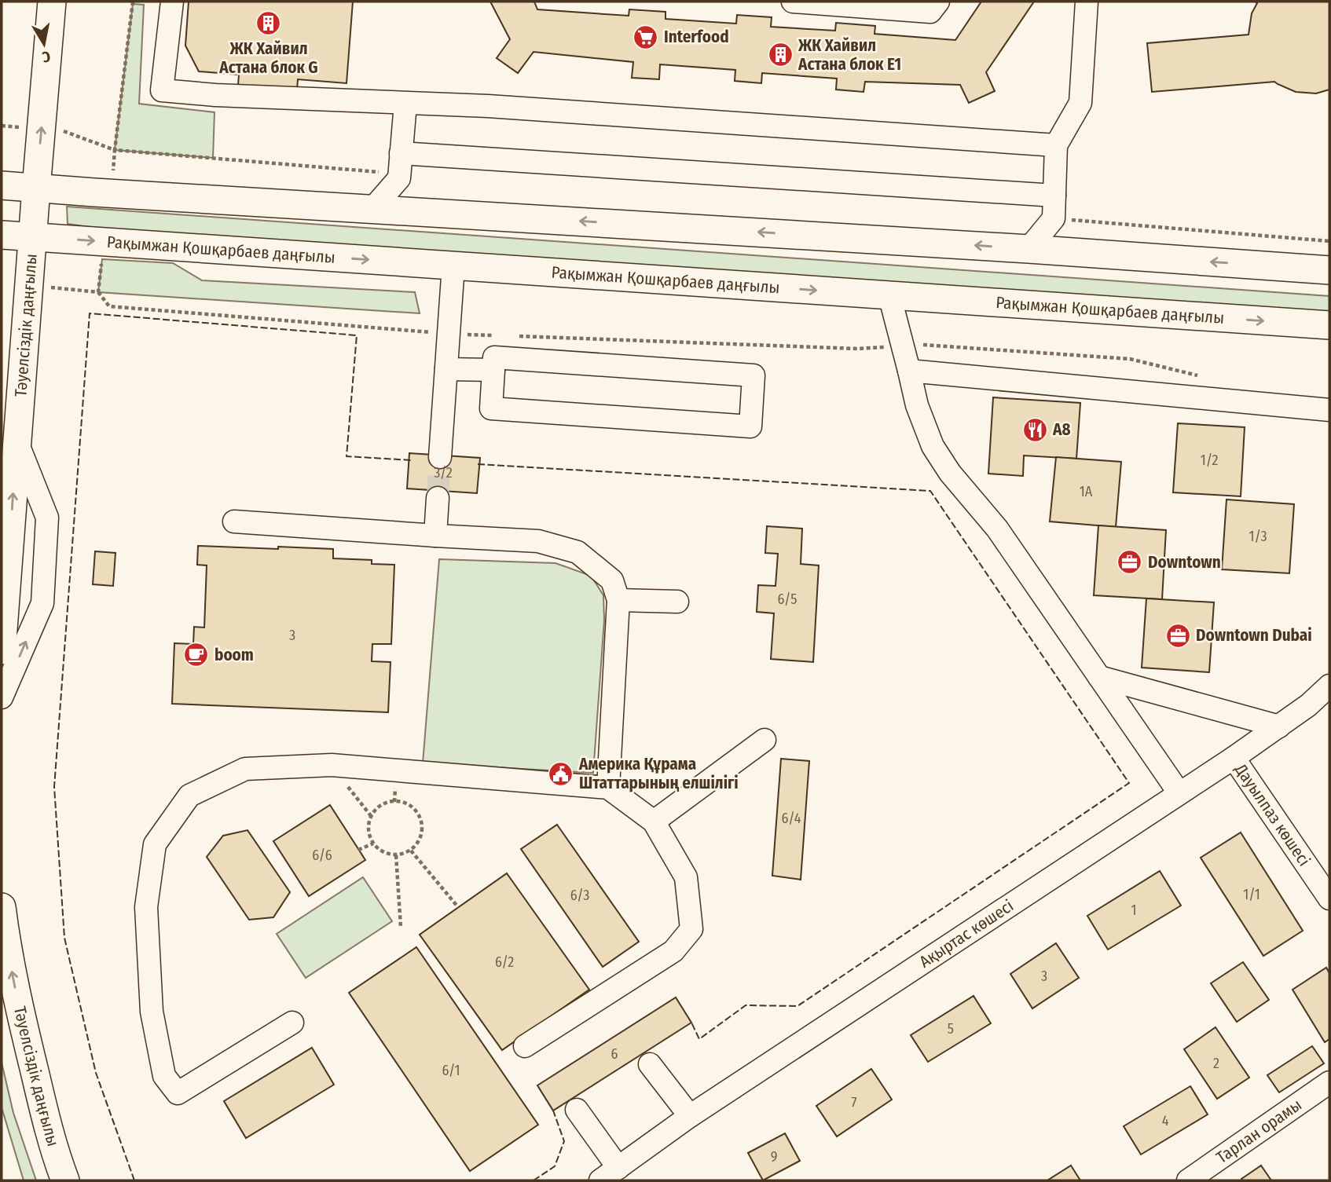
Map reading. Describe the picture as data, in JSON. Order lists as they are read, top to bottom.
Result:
{
  "streets": {
    "main road": ["Рақымжан Қошқарбаев даңғылы", "Тәуелсіздік даңғылы"],
    "street": ["Дауылпаз көшесі", "Ақыртас көшесі", "Тарлан орамы"]
  },
  "crossings": [
    ["Рақымжан Қошқарбаев даңғылы", "Тәуелсіздік даңғылы"],
    ["Дауылпаз көшесі", "Ақыртас көшесі"]
  ],
  "one_way": ["Тәуелсіздік даңғылы"],
  "places": {
    "building": ["ЖК Хайвил Астана блок G", "ЖК Хайвил Астана блок E1"],
    "supermarket": ["Interfood"],
    "restaurant": ["А8"],
    "office": ["Downtown", "Downtown Dubai"],
    "cafe": ["boom"],
    "public building": ["Америка Құрама Штаттарының елшілігі"]
  },
  "house_numbers": [
    "1/2",
    "3/2",
    "1А",
    "1/3",
    "6/5",
    "3",
    "6/4",
    "6/6",
    "1/1",
    "6/3",
    "1",
    "6/2",
    "3",
    "5",
    "6",
    "2",
    "6/1",
    "7",
    "4",
    "9"
  ],
  "north": "bottom"
}
